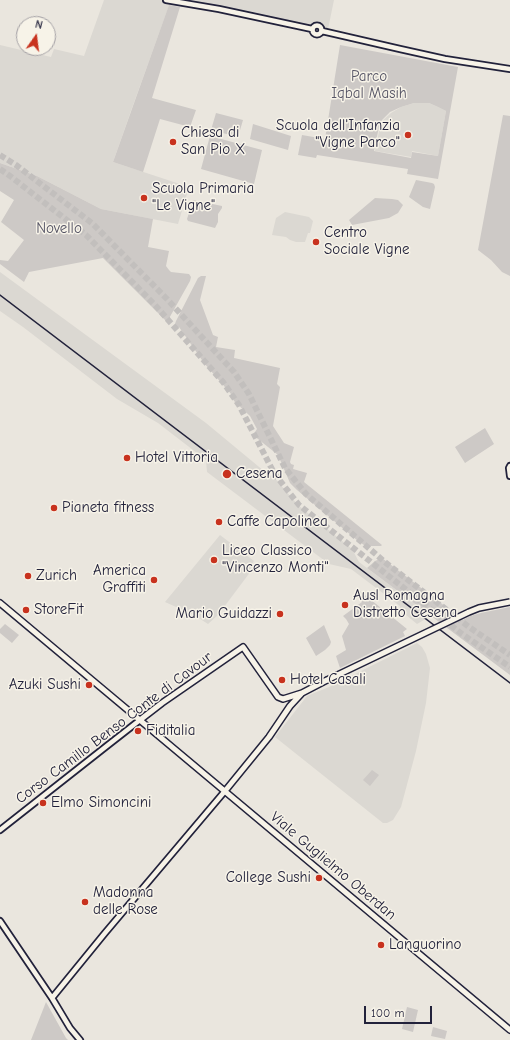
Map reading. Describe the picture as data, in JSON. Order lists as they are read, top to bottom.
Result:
{
  "streets": {
    "main road": ["Corso Camillo Benso Conte di Cavour", "Viale Guglielmo Oberdan"]
  },
  "crossings": [
    ["Corso Camillo Benso Conte di Cavour", "Viale Guglielmo Oberdan"]
  ],
  "parks": ["Parco Iqbal Masih", "Novello"],
  "places": [
    "Scuola dell'Infanzia \"Vigne Parco\"",
    "Chiesa di San Pio X",
    "Scuola Primaria \"Le Vigne\"",
    "Centro Sociale Vigne",
    "Hotel Vittoria",
    "Cesena",
    "Pianeta fitness",
    "Caffe Capolinea",
    "Liceo Classico \"Vincenzo Monti\"",
    "Zurich",
    "America Graffiti",
    "Ausl Romagna Distretto Cesena",
    "StoreFit",
    "Mario Guidazzi",
    "Hotel Casali",
    "Azuki Sushi",
    "Fiditalia",
    "Elmo Simoncini",
    "College Sushi",
    "Madonna delle Rose",
    "Languorino"
  ],
  "scale_bar": "100 m",
  "north": "top"
}
